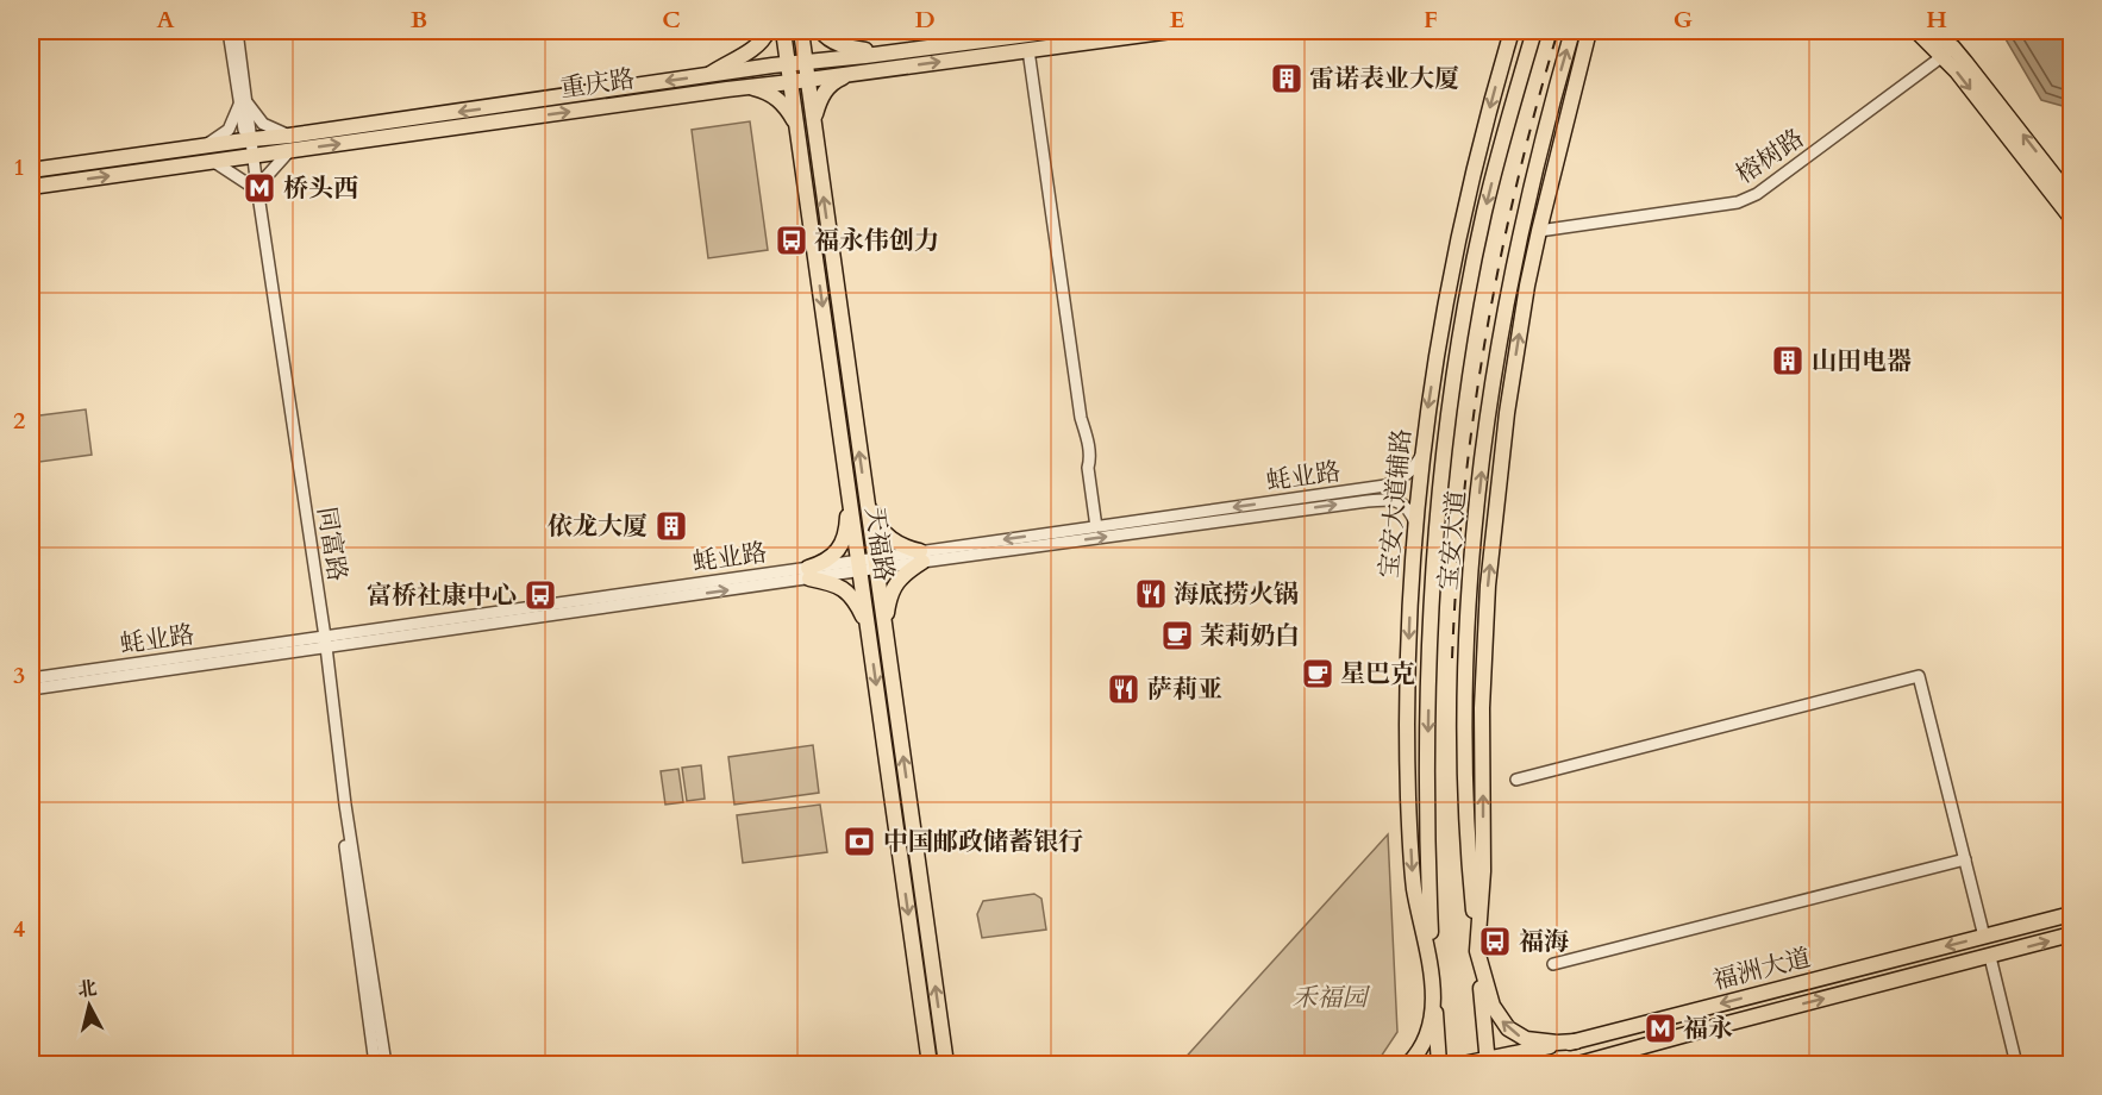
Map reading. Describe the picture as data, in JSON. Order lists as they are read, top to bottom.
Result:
{
  "streets": {
    "main road": [
      "重庆路",
      "宝安大道辅路",
      "宝安大道",
      "天福路",
      "福洲大道"
    ],
    "street": ["榕树路", "蚝业路", "同富路"]
  },
  "crossings": [
    ["重庆路", "同富路"],
    ["重庆路", "天福路"],
    ["蚝业路", "宝安大道辅路"],
    ["蚝业路", "同富路"],
    ["蚝业路", "天福路"],
    ["宝安大道辅路", "宝安大道"],
    ["宝安大道", "福洲大道"]
  ],
  "parks": ["禾福园"],
  "places": {
    "building": ["雷诺表业大厦", "山田电器", "依龙大厦"],
    "metro station": ["桥头西", "福永"],
    "bus stop": ["福永伟创力", "富桥社康中心", "福海"],
    "restaurant": ["海底捞火锅", "萨莉亚"],
    "cafe": ["茉莉奶白", "星巴克"],
    "bank": ["中国邮政储蓄银行"]
  },
  "north": "top",
  "grid": {
    "columns": [
      "A",
      "B",
      "C",
      "D",
      "E",
      "F",
      "G",
      "H"
    ],
    "rows": [
      "1",
      "2",
      "3",
      "4"
    ]
  }
}
